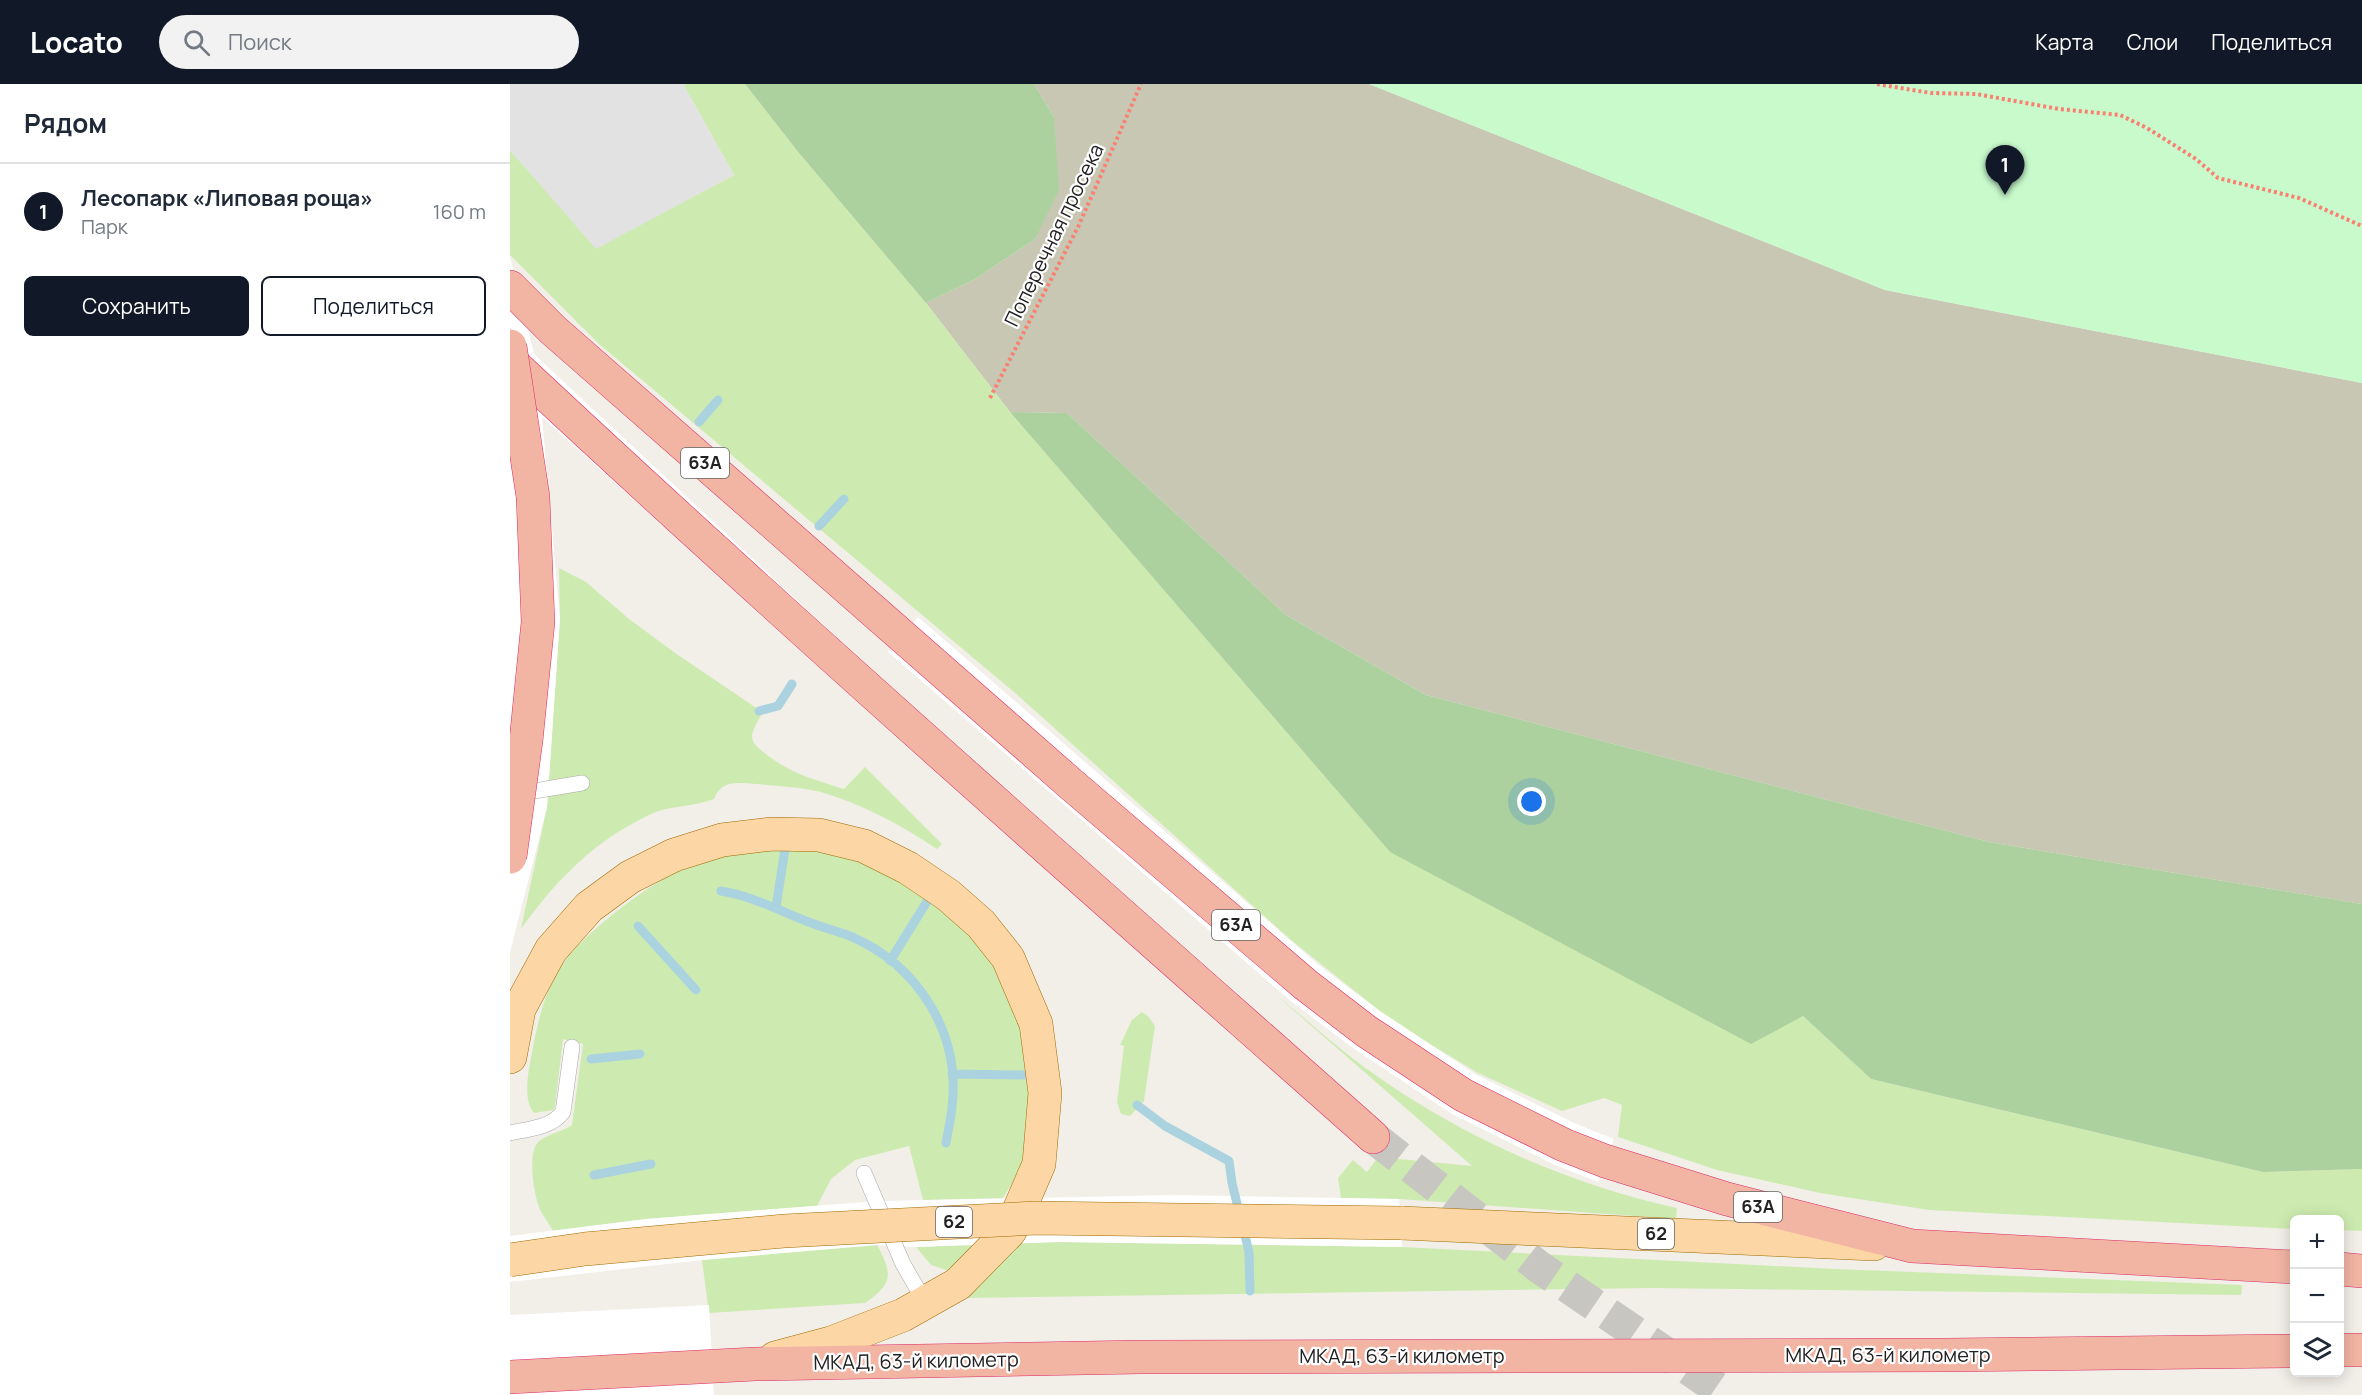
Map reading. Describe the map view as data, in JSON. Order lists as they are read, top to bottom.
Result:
{
  "streets": {
    "highway": ["63A", "МКАД, 63-й километр"],
    "main road": ["62"],
    "path": ["Поперечная просека"]
  },
  "crossings": [
    ["63A", "62"]
  ],
  "page": {
    "header": "Locato",
    "search": "Поиск",
    "nav": ["Карта", "Слои", "Поделиться"],
    "heading": "Рядом",
    "pins": "1",
    "list": [
      {
        "mark": "1",
        "name": "Лесопарк «Липовая роща»",
        "note": "Парк",
        "value": "160 m"
      }
    ],
    "buttons": ["Сохранить", "Поделиться"],
    "map_buttons": ["+", "−"]
  }
}
